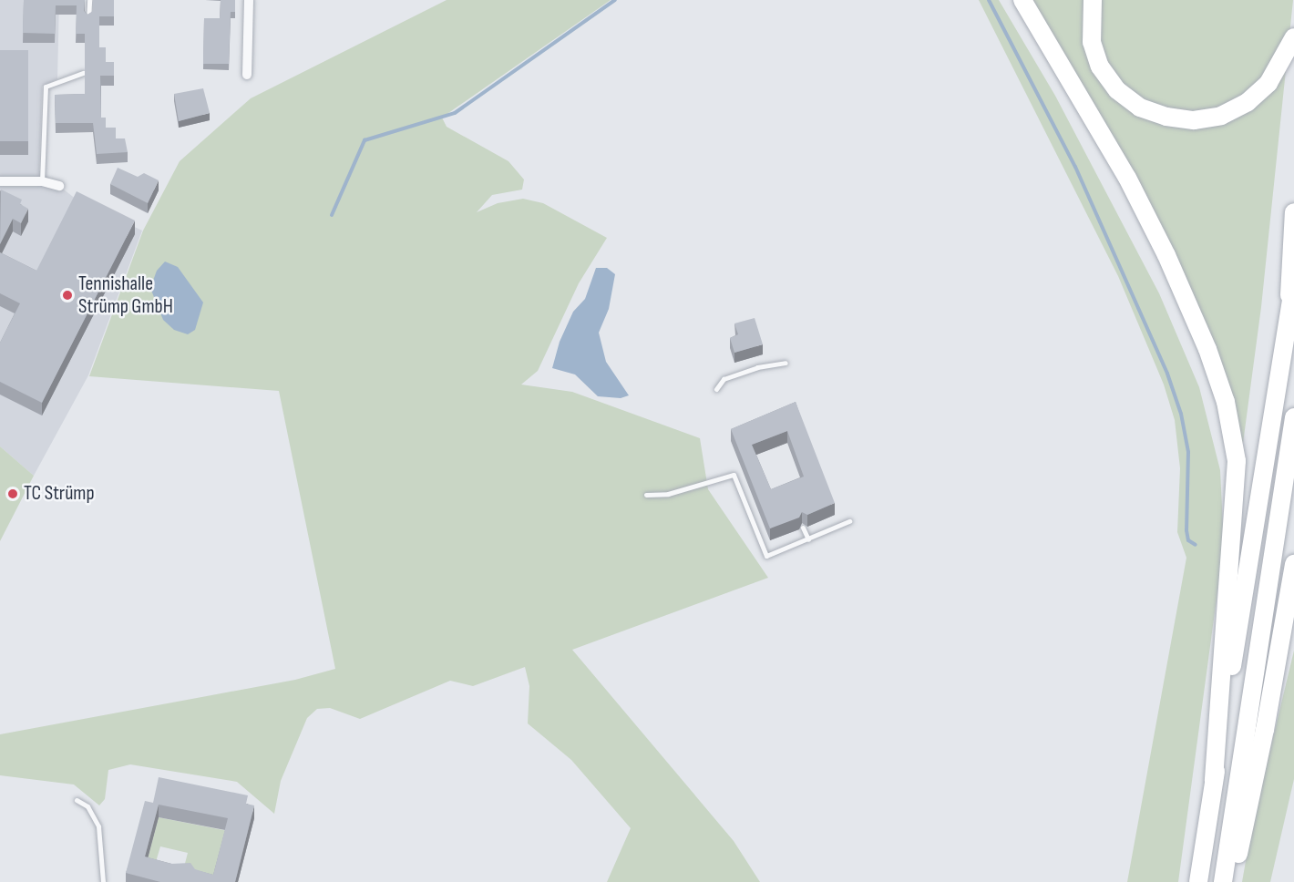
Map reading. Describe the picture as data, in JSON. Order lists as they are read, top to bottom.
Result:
{
  "places": ["Tennishalle Strümp GmbH", "TC Strümp"]
}
